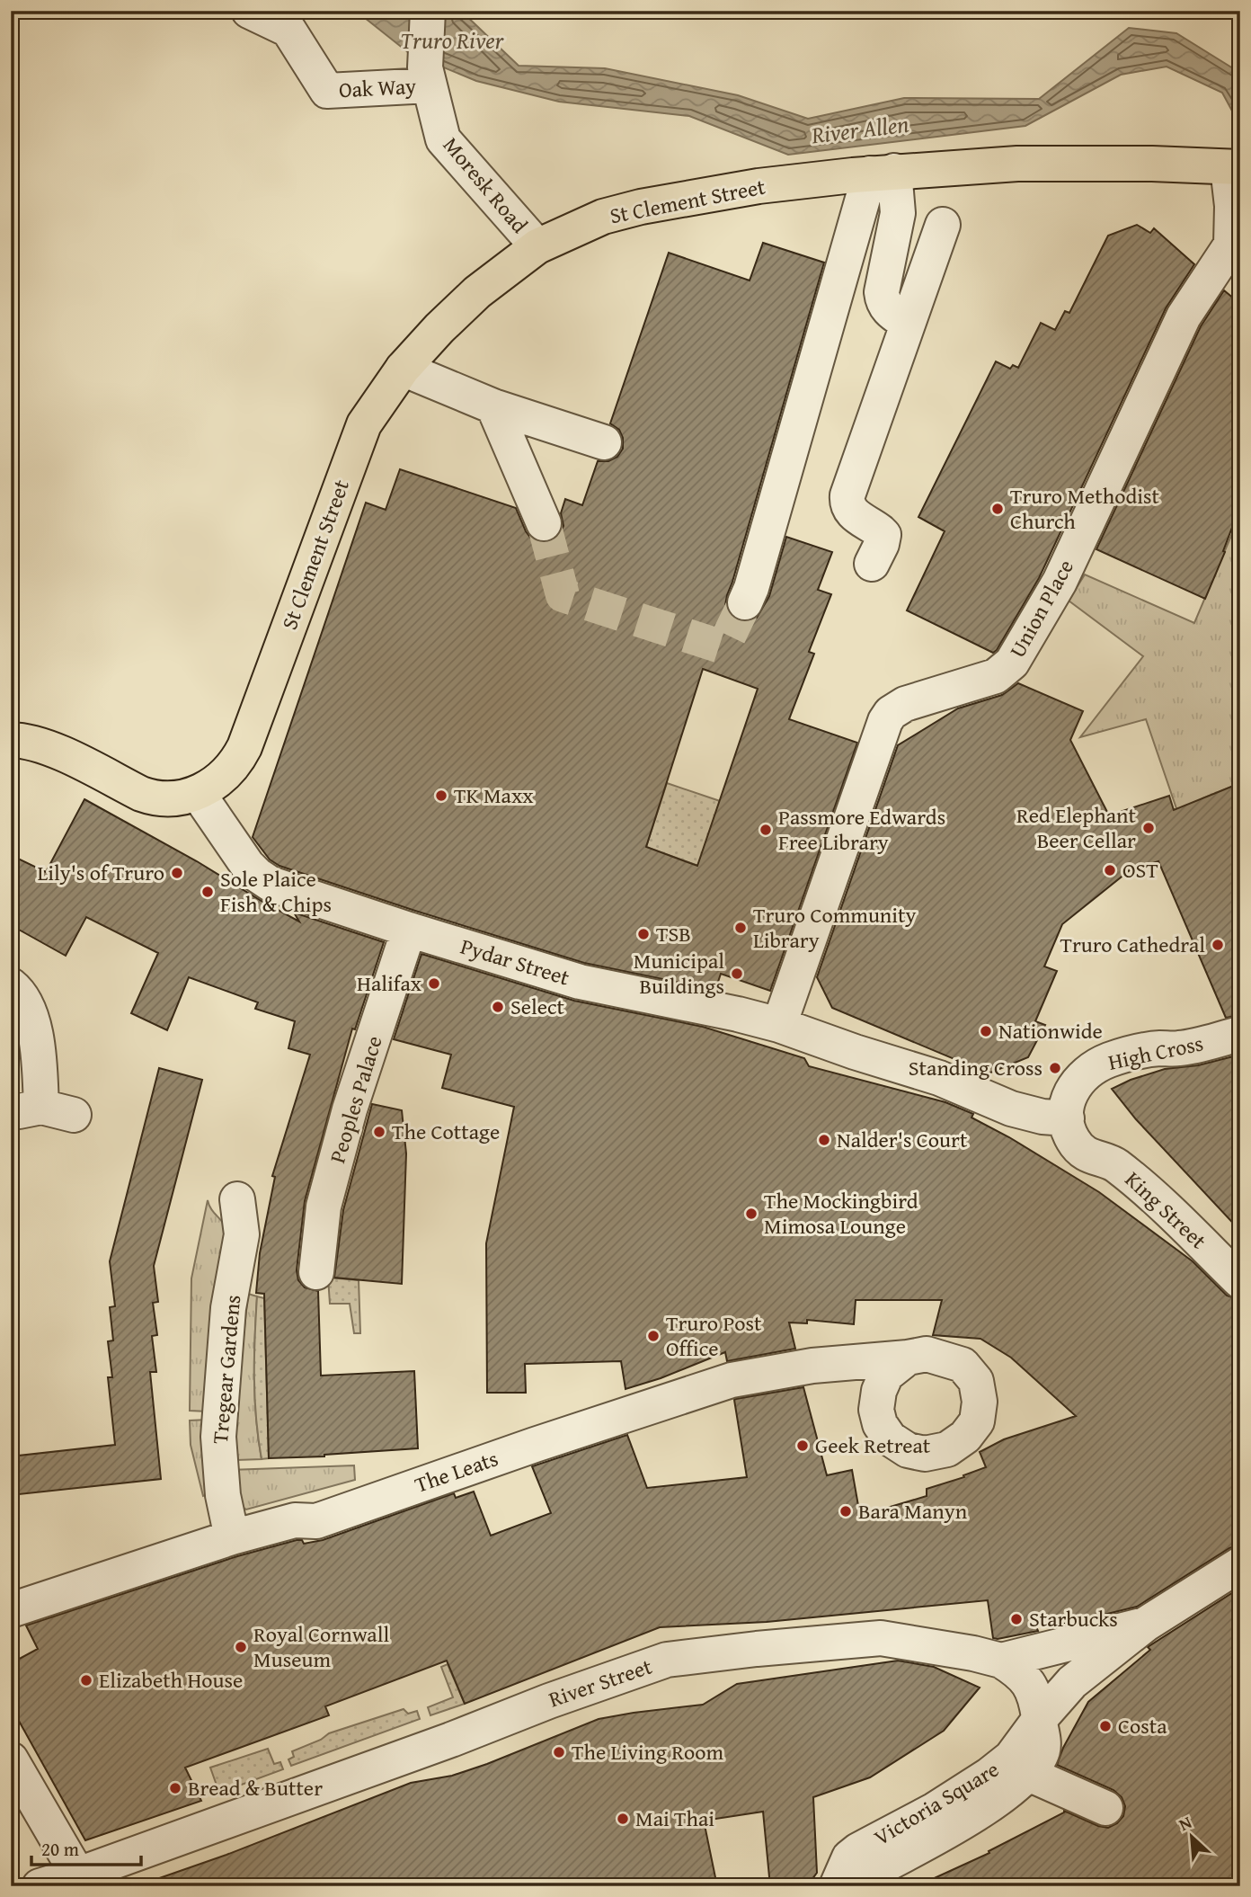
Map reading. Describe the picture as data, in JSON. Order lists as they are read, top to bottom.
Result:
{
  "streets": {
    "main road": ["St Clement Street"],
    "street": [
      "Oak Way",
      "Moresk Road",
      "Union Place",
      "Pydar Street",
      "High Cross",
      "Peoples Palace",
      "King Street",
      "Tregear Gardens",
      "The Leats",
      "River Street",
      "Victoria Square"
    ]
  },
  "crossings": [
    ["Oak Way", "Moresk Road"],
    ["Moresk Road", "St Clement Street"],
    ["St Clement Street", "Union Place"],
    ["St Clement Street", "Pydar Street"],
    ["Union Place", "Pydar Street"],
    ["Pydar Street", "High Cross"],
    ["Pydar Street", "Peoples Palace"],
    ["Pydar Street", "King Street"],
    ["High Cross", "King Street"],
    ["Tregear Gardens", "The Leats"],
    ["River Street", "Victoria Square"]
  ],
  "water": ["Truro River", "River Allen"],
  "places": [
    "Truro Methodist Church",
    "TK Maxx",
    "Red Elephant Beer Cellar",
    "Passmore Edwards Free Library",
    "OST",
    "Lily's of Truro",
    "Sole Plaice Fish & Chips",
    "Truro Community Library",
    "TSB",
    "Truro Cathedral",
    "Municipal Buildings",
    "Halifax",
    "Select",
    "Nationwide",
    "Standing Cross",
    "The Cottage",
    "Nalder's Court",
    "The Mockingbird Mimosa Lounge",
    "Truro Post Office",
    "Geek Retreat",
    "Bara Manyn",
    "Starbucks",
    "Royal Cornwall Museum",
    "Elizabeth House",
    "Costa",
    "The Living Room",
    "Bread & Butter",
    "Mai Thai"
  ],
  "scale_bar": "20 m",
  "north": "top left"
}
